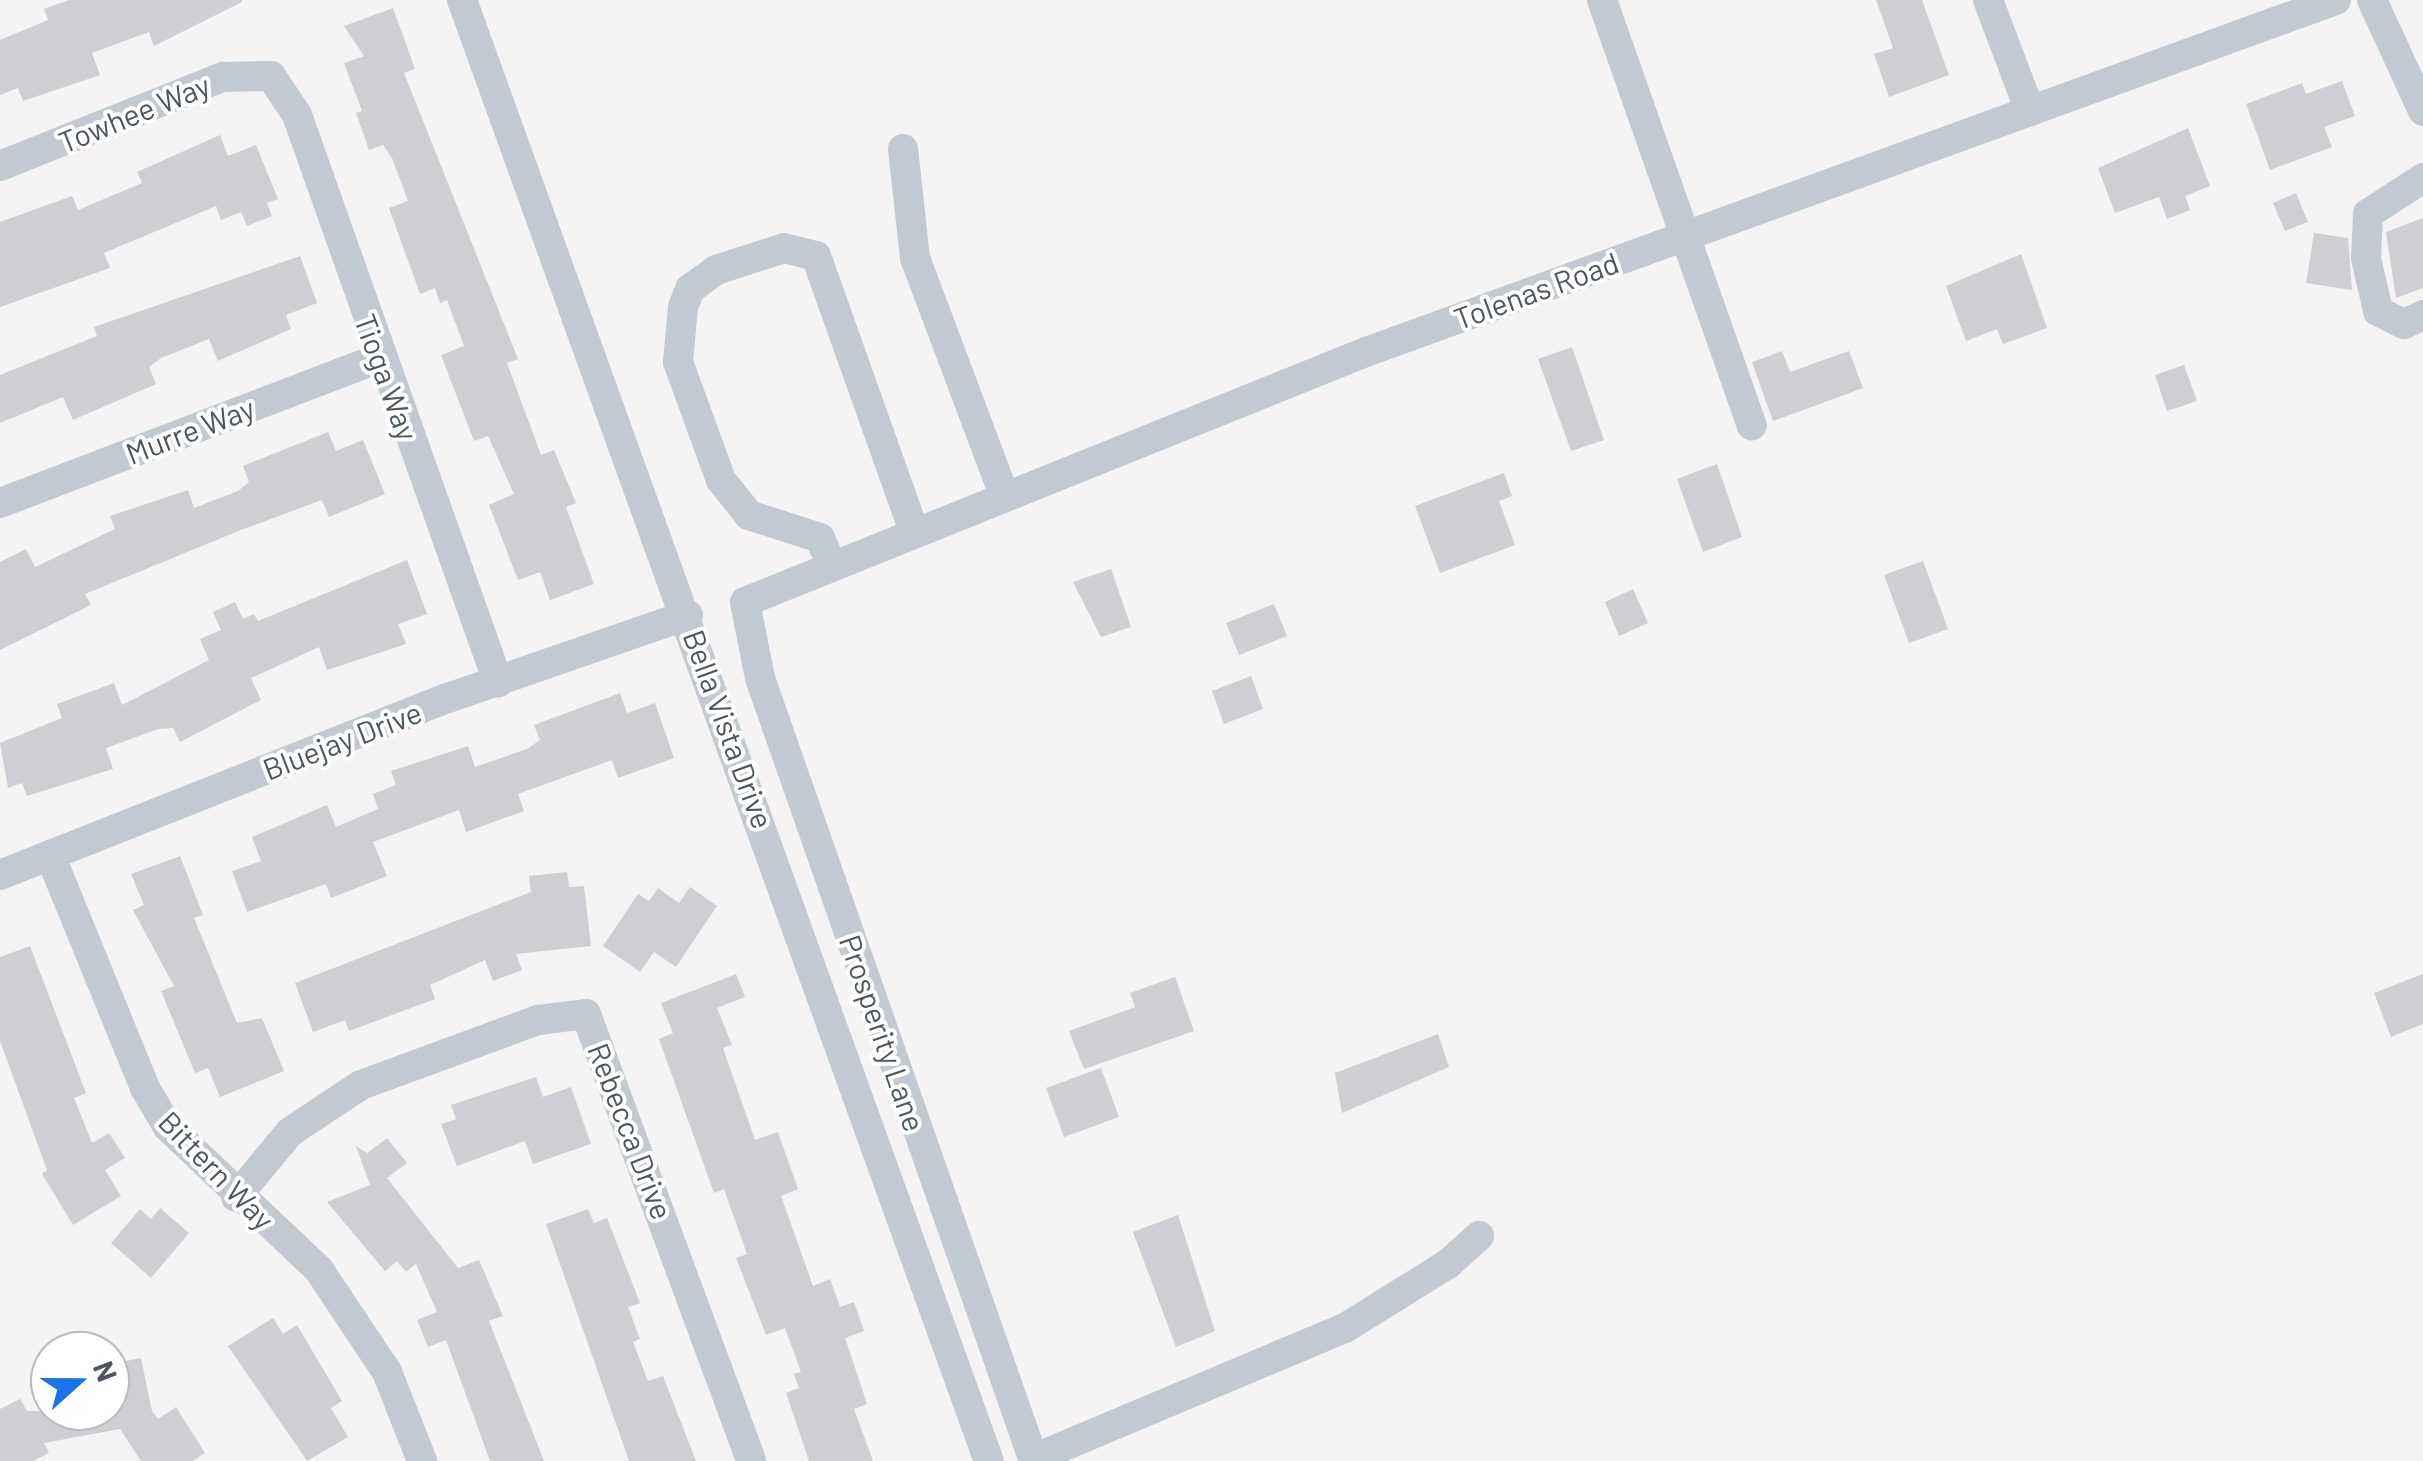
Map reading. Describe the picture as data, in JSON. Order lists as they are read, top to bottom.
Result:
{
  "streets": {
    "street": [
      "Towhee Way",
      "Tolenas Road",
      "Tioga Way",
      "Murre Way",
      "Bella Vista Drive",
      "Bluejay Drive",
      "Prosperity Lane",
      "Rebecca Drive",
      "Bittern Way"
    ]
  },
  "crossings": [
    ["Towhee Way", "Tioga Way"],
    ["Tolenas Road", "Prosperity Lane"],
    ["Tioga Way", "Murre Way"],
    ["Tioga Way", "Bluejay Drive"],
    ["Bella Vista Drive", "Bluejay Drive"],
    ["Bluejay Drive", "Bittern Way"],
    ["Rebecca Drive", "Bittern Way"]
  ],
  "north": "right"
}
